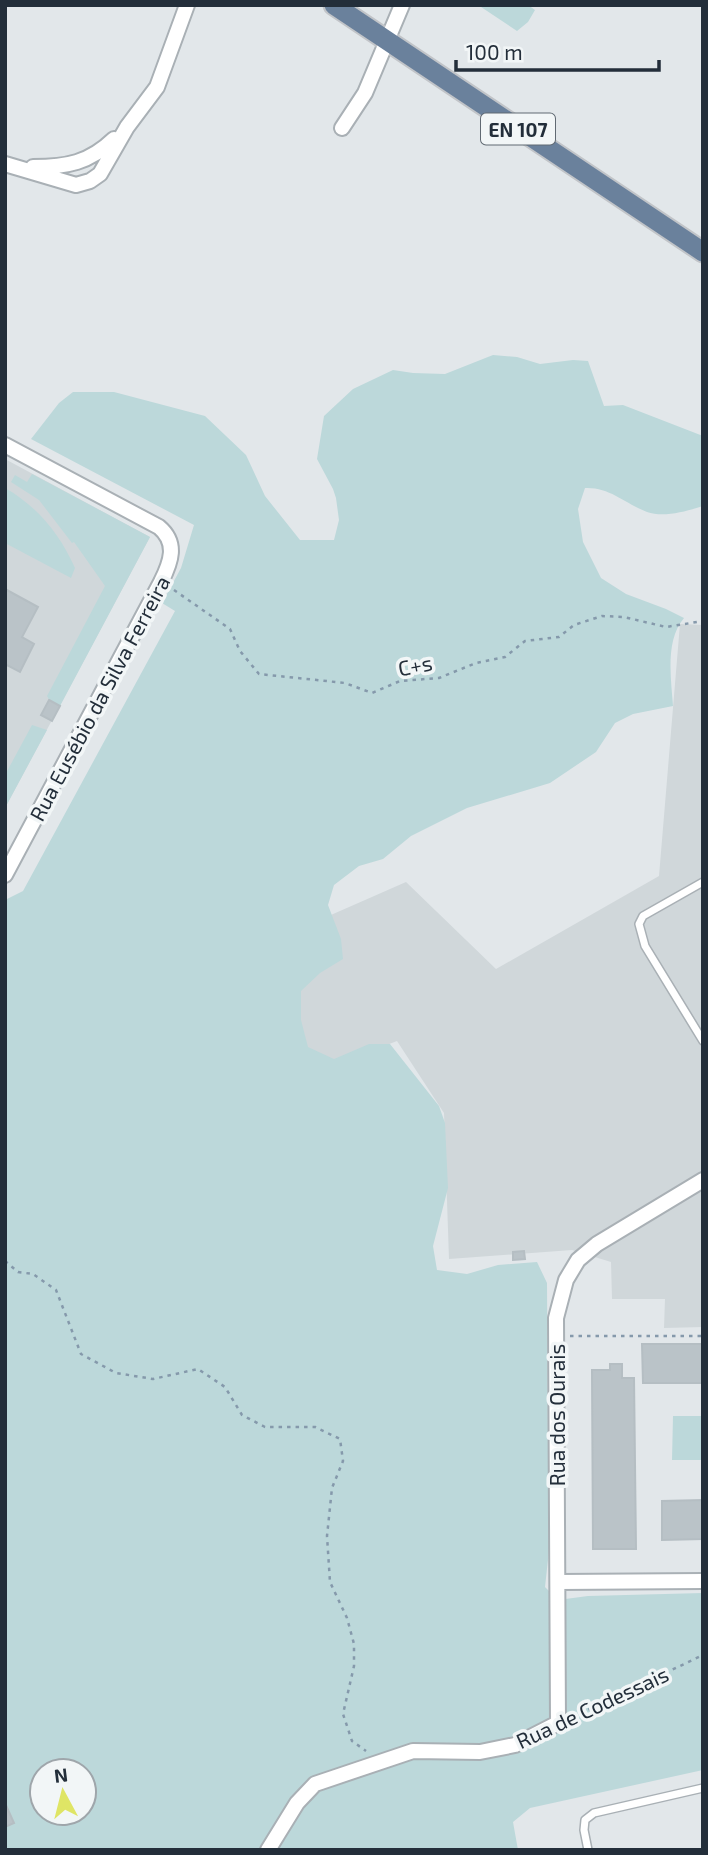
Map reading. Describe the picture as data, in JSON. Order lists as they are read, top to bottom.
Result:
{
  "streets": {
    "main road": ["EN 107"],
    "street": ["Rua Eusébio da Silva Ferreira", "Rua dos Ourais", "Rua de Codessais"],
    "path": ["C+s"]
  },
  "crossings": [
    ["C+s", "Rua Eusébio da Silva Ferreira"],
    ["Rua dos Ourais", "Rua de Codessais"]
  ],
  "scale_bar": "100 m",
  "north": "top"
}
